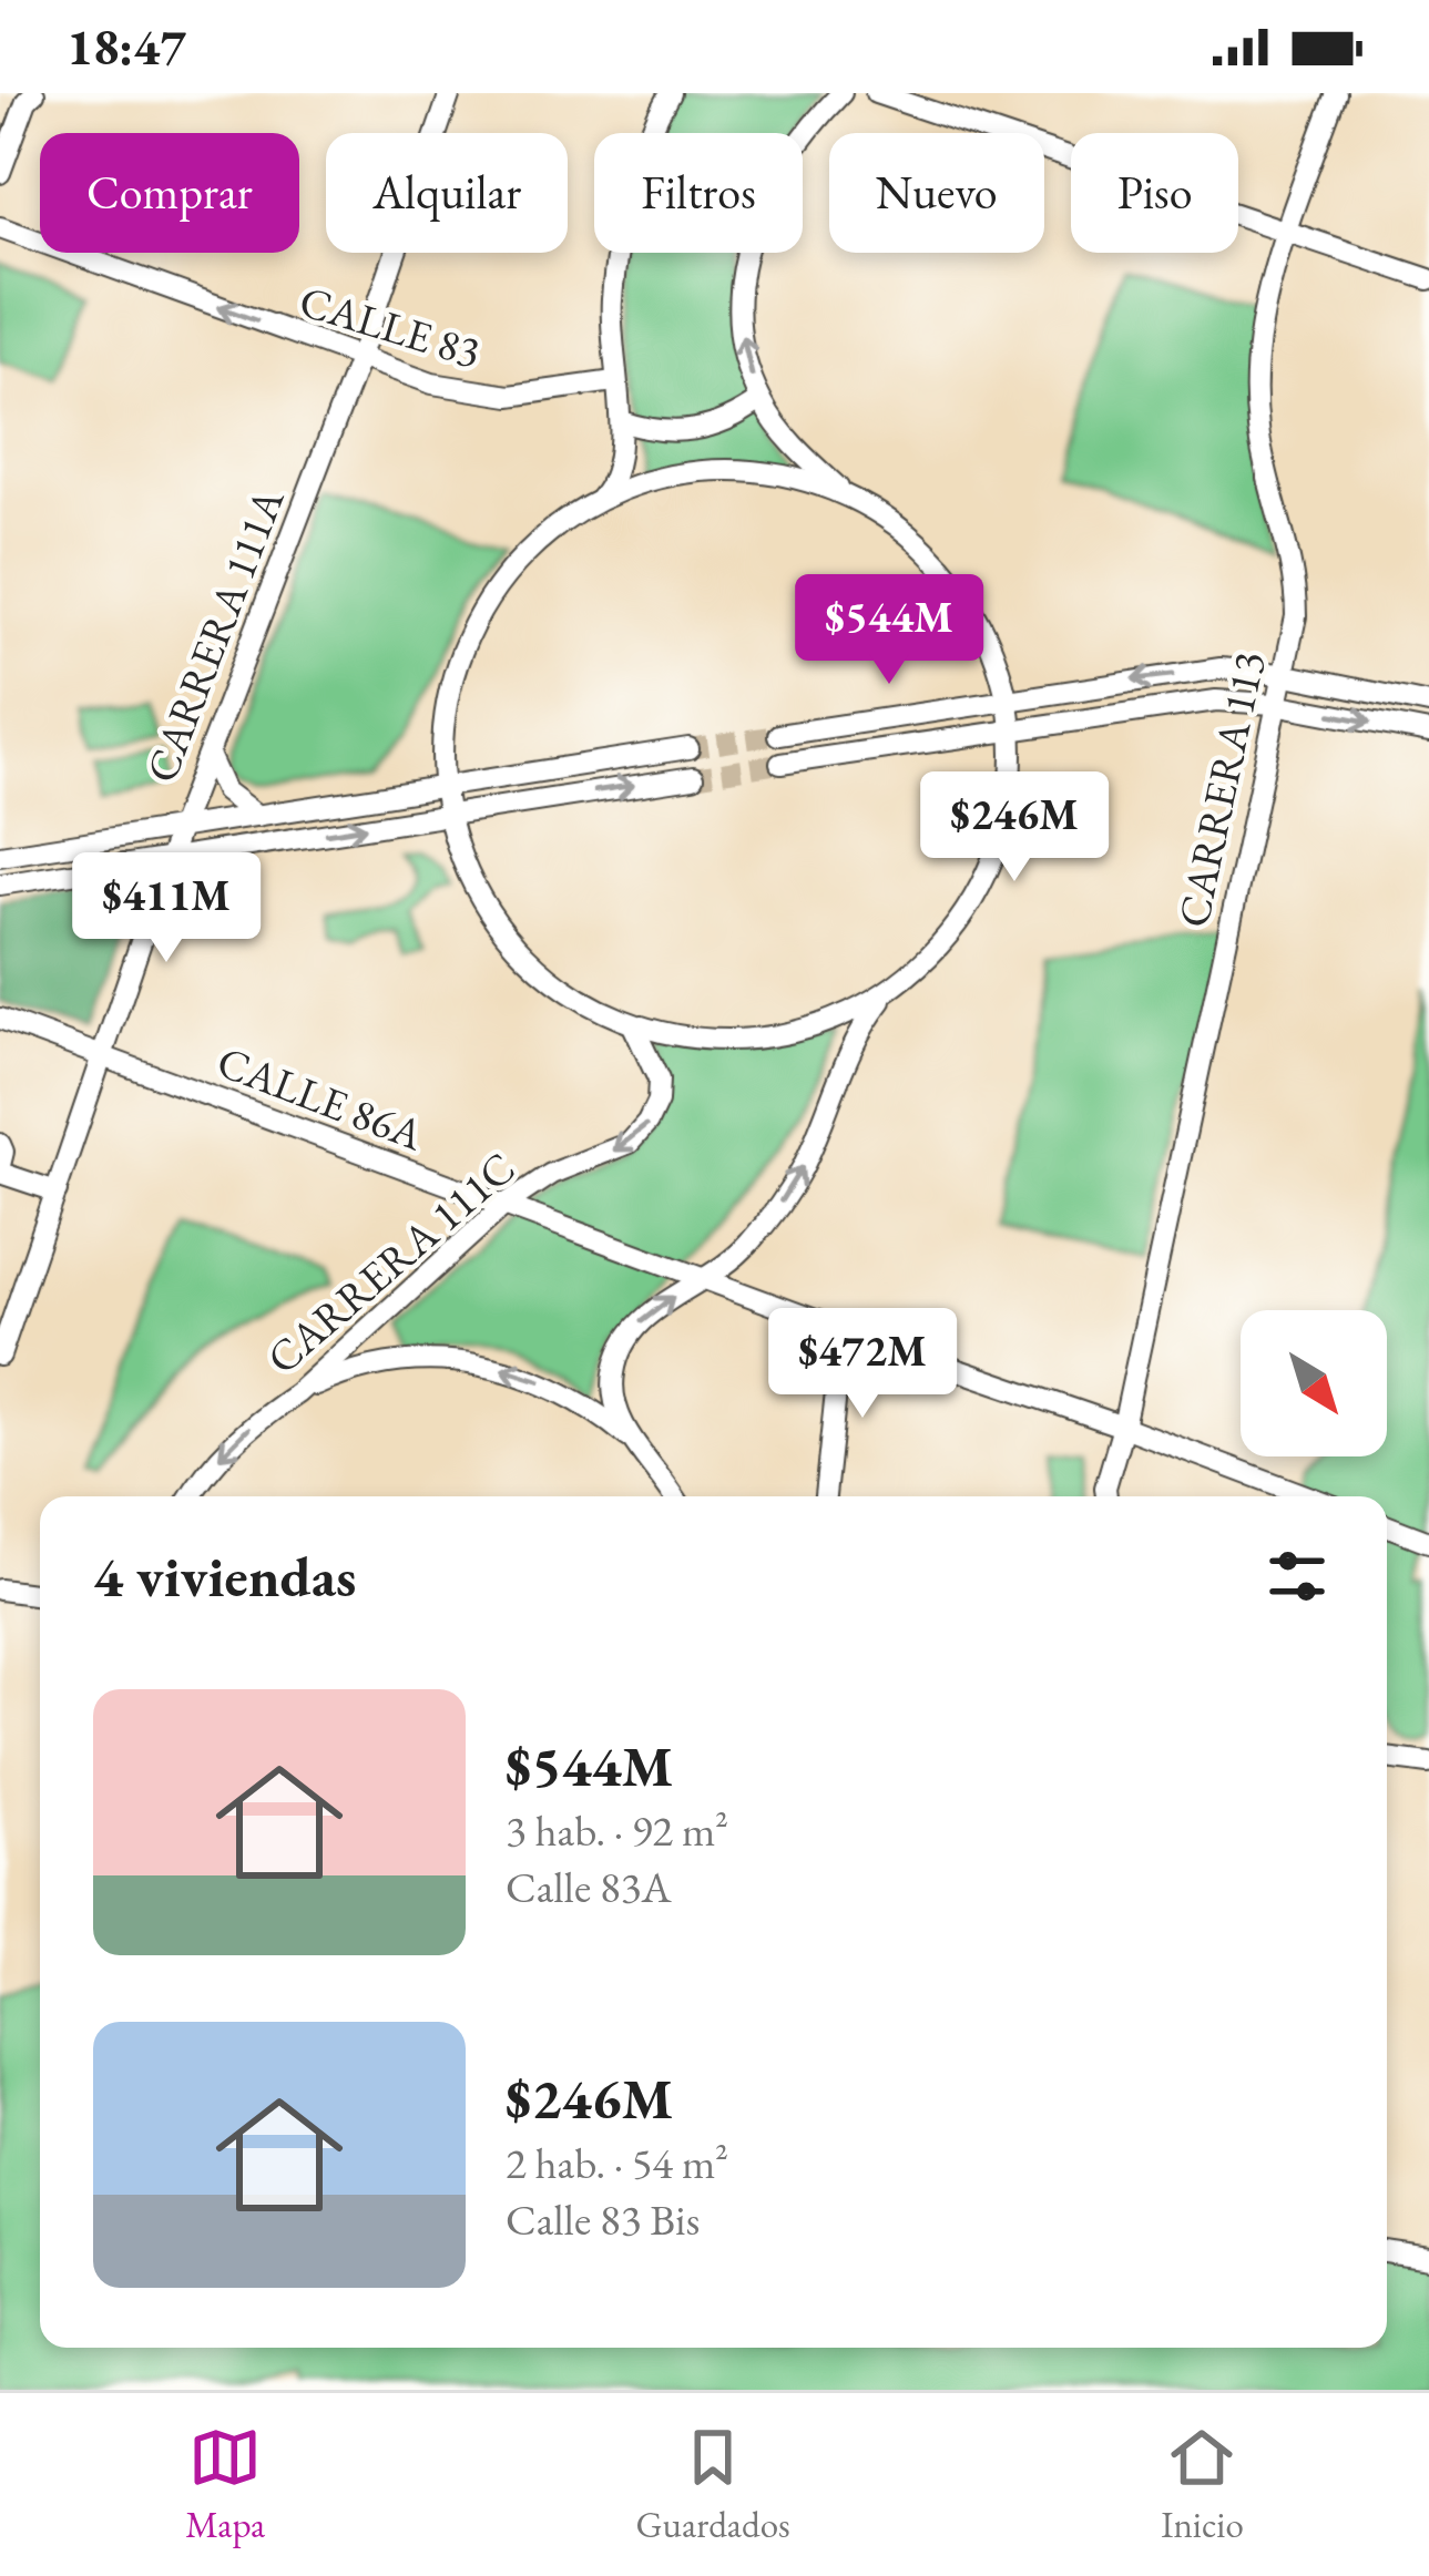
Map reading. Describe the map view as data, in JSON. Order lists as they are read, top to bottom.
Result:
{
  "streets": {
    "street": [
      "CALLE 83",
      "CARRERA 111A",
      "CARRERA 113",
      "CALLE 86A",
      "CARRERA 111C"
    ]
  },
  "crossings": [
    ["CALLE 83", "CARRERA 111A"],
    ["CARRERA 111A", "CALLE 86A"],
    ["CARRERA 113", "CALLE 86A"],
    ["CALLE 86A", "CARRERA 111C"]
  ],
  "one_way": ["CALLE 83"],
  "north": "bottom right",
  "page": {
    "status": "18:47",
    "chip": [
      "Comprar",
      "Alquilar",
      "Filtros",
      "Nuevo",
      "Piso"
    ],
    "price": [
      "$544M",
      "$246M",
      "$411M",
      "$472M"
    ],
    "heading": "4 viviendas",
    "list": [
      {
        "name": "$544M",
        "note": "3 hab. · 92 m² · Calle 83A"
      },
      {
        "name": "$246M",
        "note": "2 hab. · 54 m² · Calle 83 Bis"
      }
    ],
    "tabs": ["Mapa", "Guardados", "Inicio"]
  }
}
